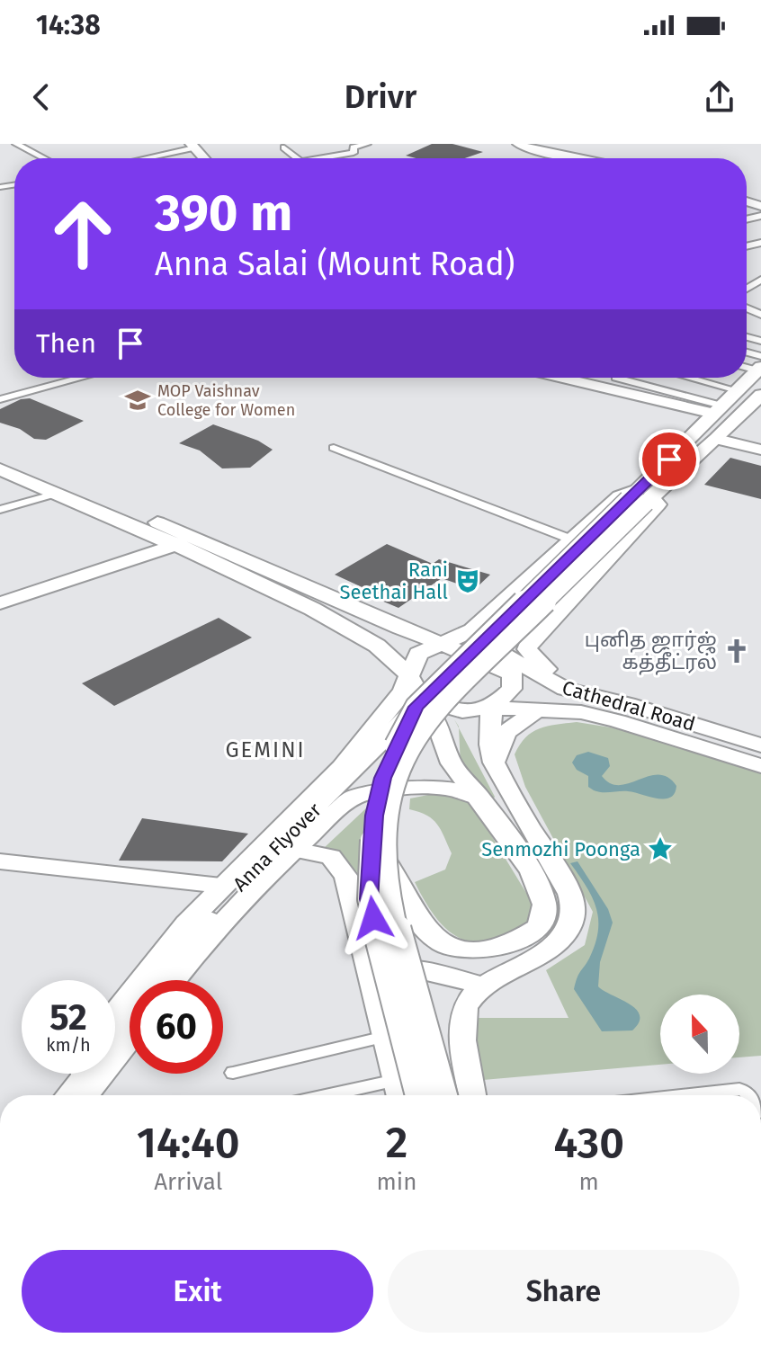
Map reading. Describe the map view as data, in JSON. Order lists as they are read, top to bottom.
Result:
{
  "streets": {
    "main road": ["Cathedral Road", "Anna Flyover"]
  },
  "crossings": [
    ["Cathedral Road", "Anna Flyover"]
  ],
  "districts": ["GEMINI"],
  "places": {
    "school or university": ["MOP Vaishnav College for Women"],
    "theatre": ["Rani Seethai Hall"],
    "church": ["புனித ஜார்ஜ் கத்தீட்ரல்"],
    "place": ["Senmozhi Poonga"]
  },
  "north": "top",
  "page": {
    "status": "14:38",
    "header": "Drivr",
    "turn": ["390 m", "Anna Salai (Mount Road)"],
    "then": "Then",
    "speed": "52 km/h",
    "limit": "60",
    "eta": [
      "14:40",
      "Arrival",
      "2",
      "min",
      "430",
      "m"
    ],
    "buttons": ["Exit", "Share"]
  }
}
